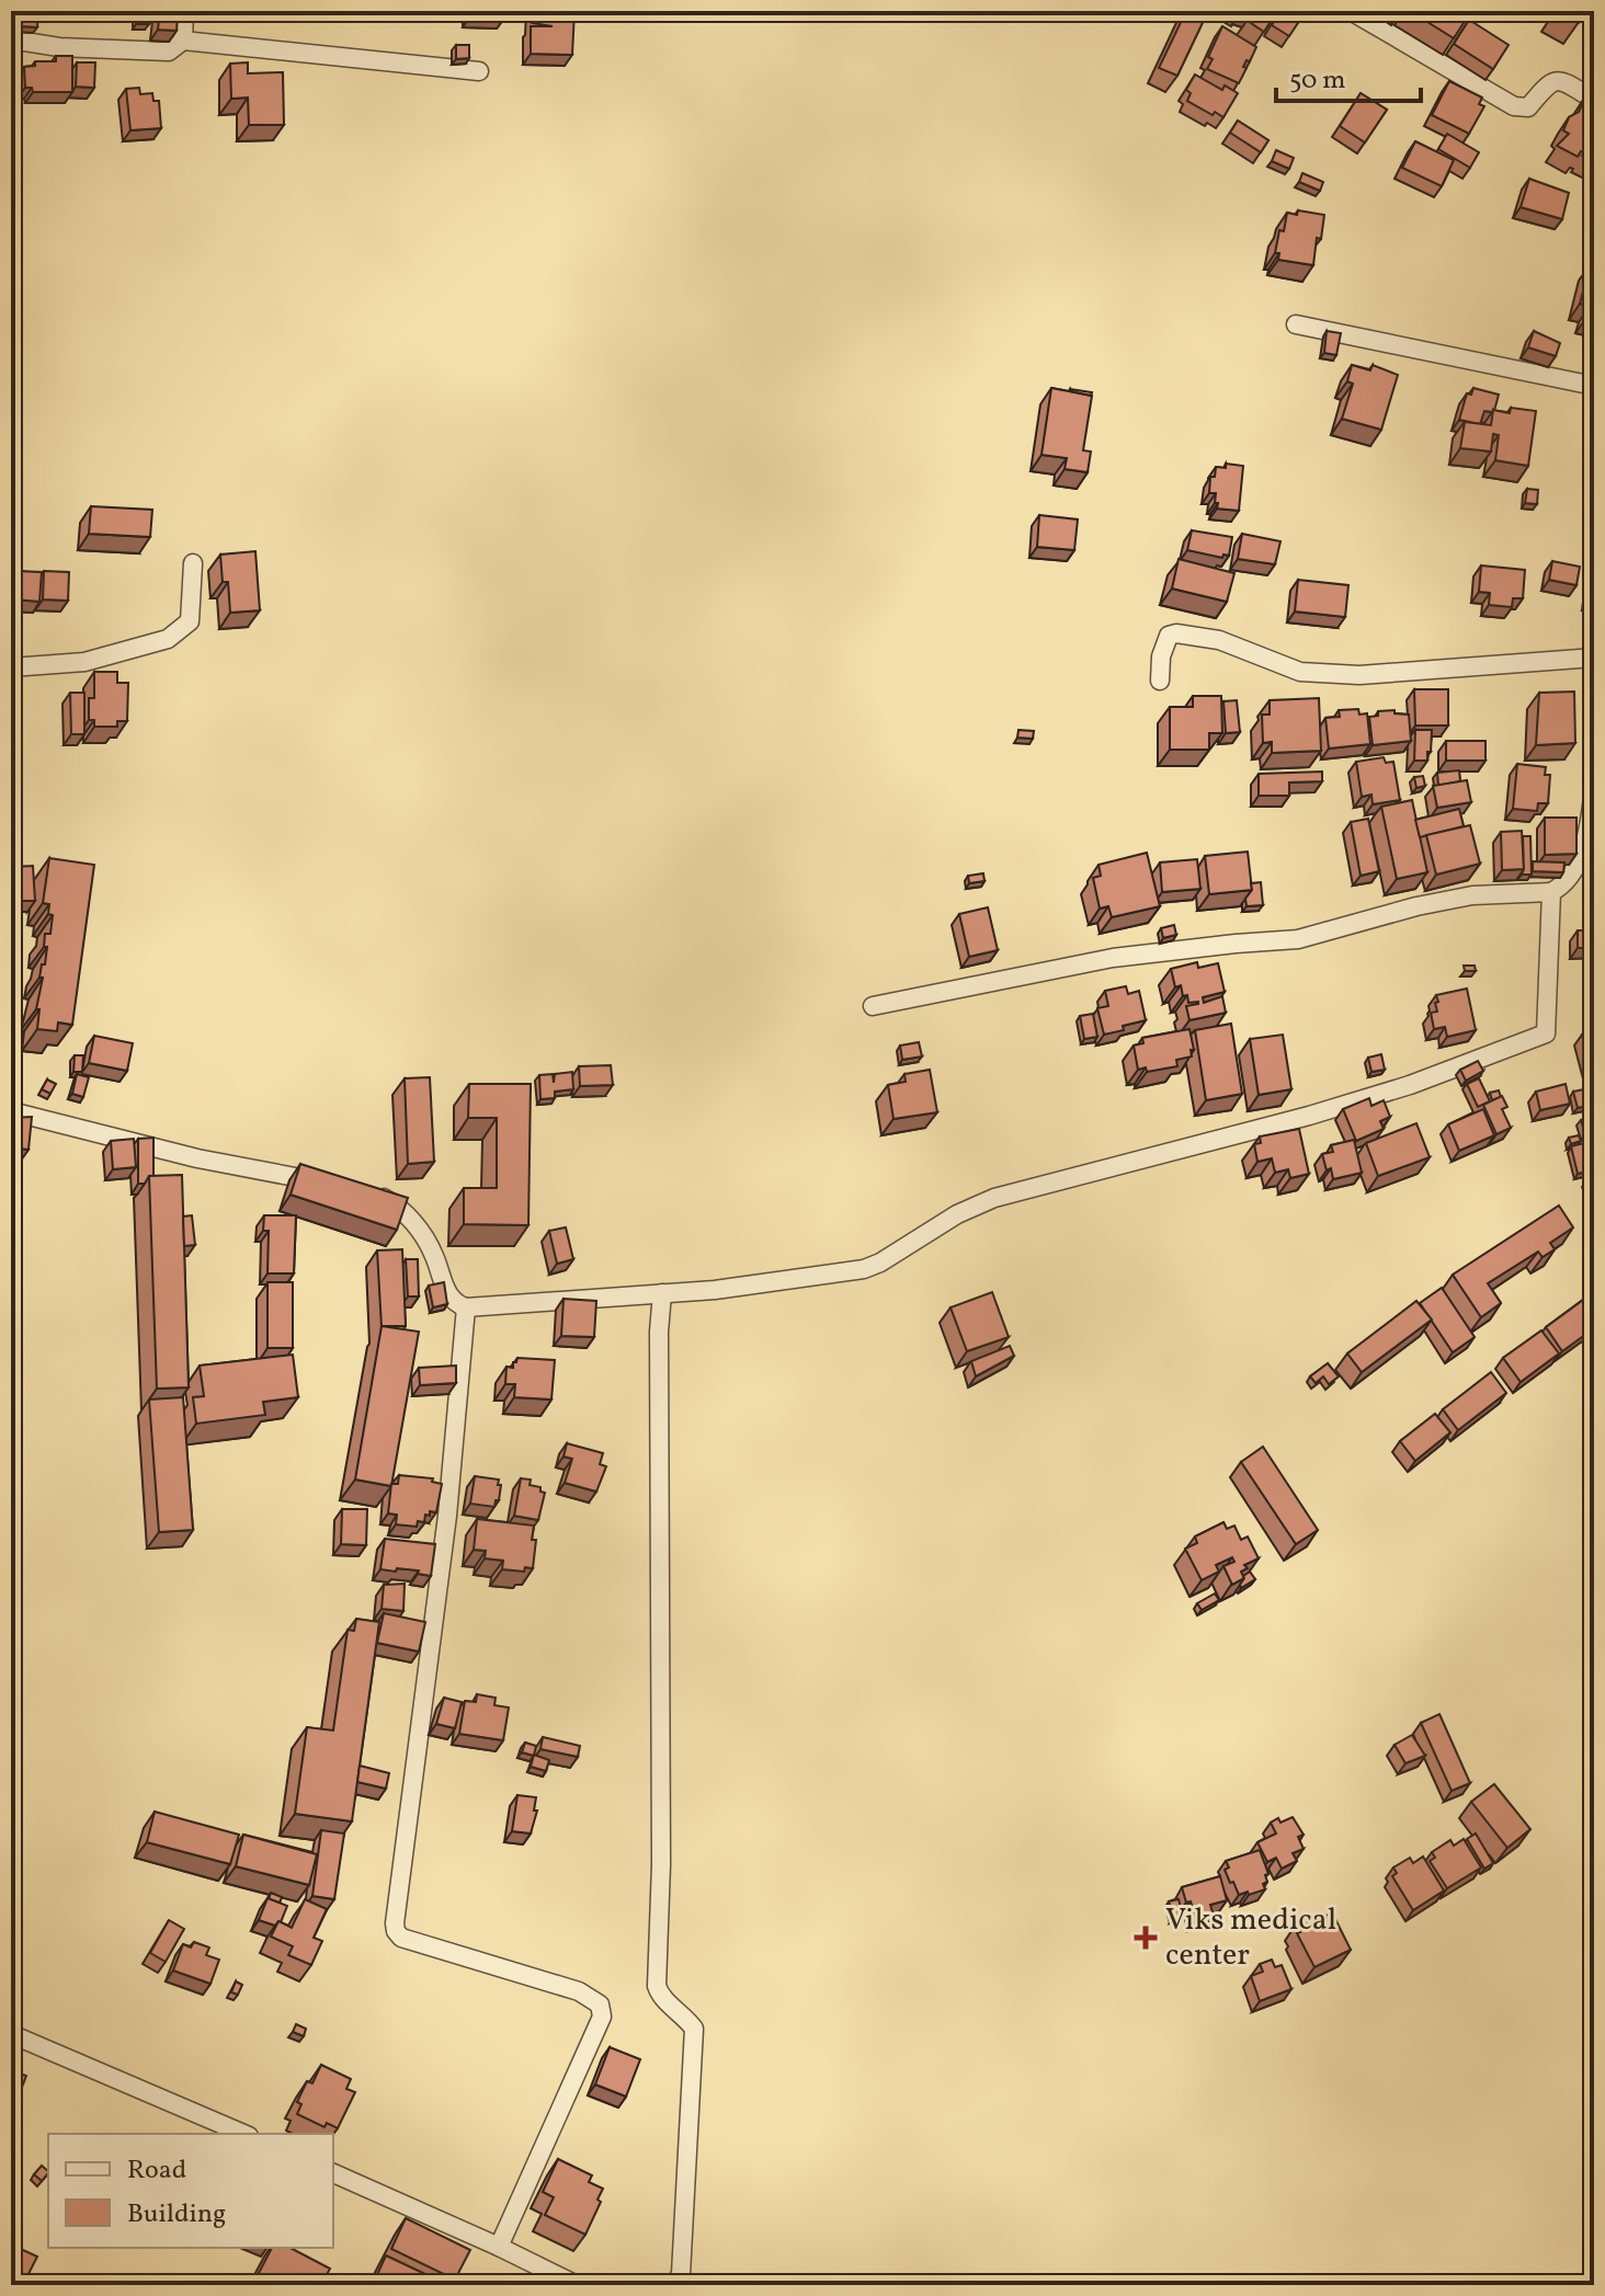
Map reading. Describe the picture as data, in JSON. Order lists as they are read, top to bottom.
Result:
{
  "places": {
    "health": ["Viks medical center"]
  },
  "legend": ["Road", "Building"],
  "scale_bar": "50 m"
}
